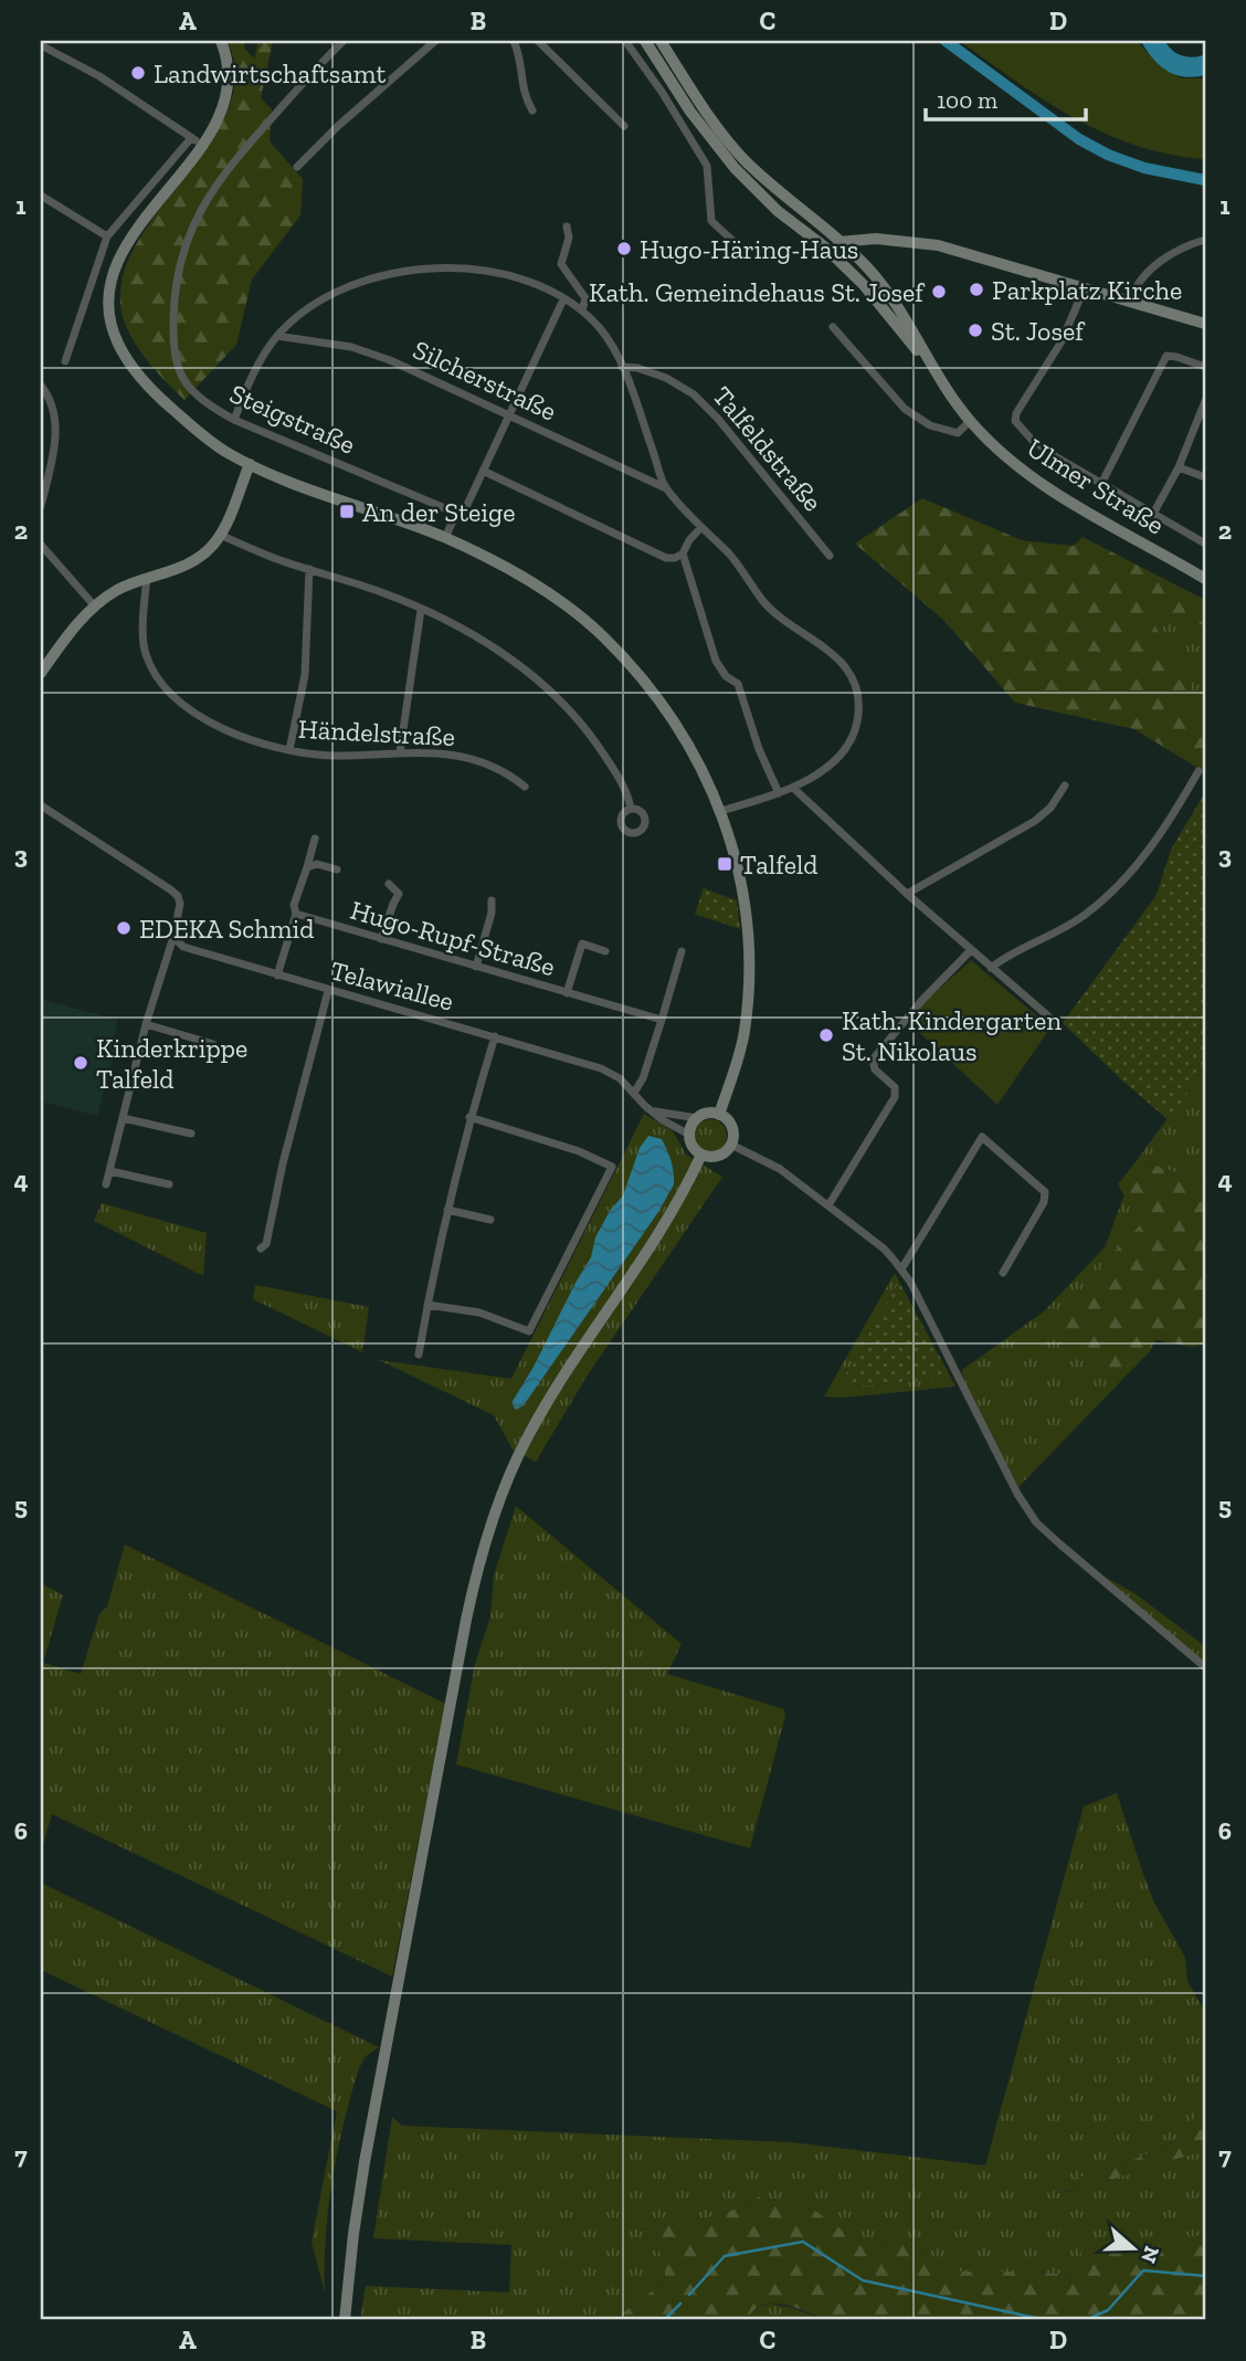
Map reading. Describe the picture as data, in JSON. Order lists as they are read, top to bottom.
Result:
{
  "streets": {
    "main road": ["Ulmer Straße"],
    "street": [
      "Silcherstraße",
      "Steigstraße",
      "Talfeldstraße",
      "Händelstraße",
      "Hugo-Rupf-Straße",
      "Telawiallee"
    ]
  },
  "places": {
    "other": [
      "Landwirtschaftsamt",
      "Hugo-Häring-Haus",
      "Parkplatz Kirche",
      "Kath. Gemeindehaus St. Josef",
      "St. Josef",
      "EDEKA Schmid",
      "Kath. Kindergarten St. Nikolaus",
      "Kinderkrippe Talfeld"
    ],
    "transit": ["An der Steige", "Talfeld"]
  },
  "scale_bar": "100 m",
  "north": "right",
  "grid": {
    "columns": [
      "A",
      "B",
      "C",
      "D"
    ],
    "rows": [
      "1",
      "2",
      "3",
      "4",
      "5",
      "6",
      "7"
    ]
  }
}
